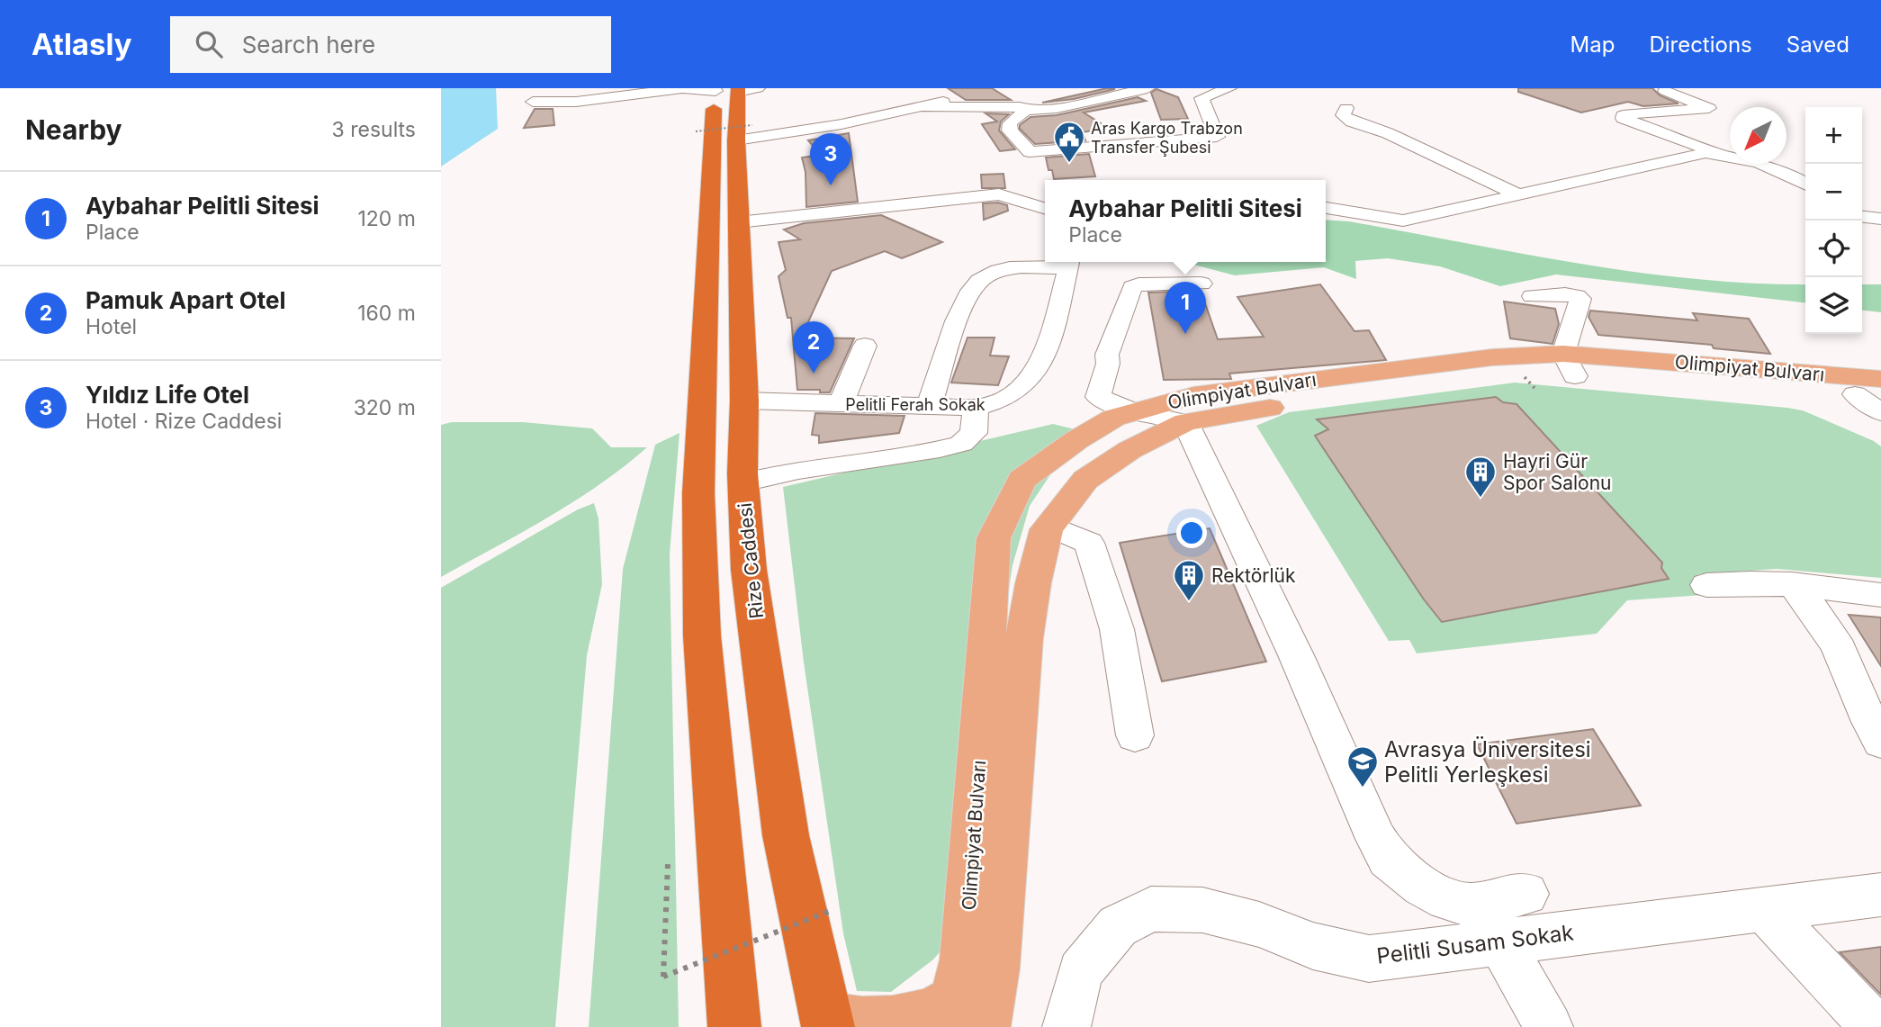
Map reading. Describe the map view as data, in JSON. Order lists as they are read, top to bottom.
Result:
{
  "streets": {
    "highway": ["Rize Caddesi"],
    "main road": ["Olimpiyat Bulvarı"],
    "street": ["Pelitli Ferah Sokak", "Pelitli Susam Sokak"]
  },
  "crossings": [
    ["Olimpiyat Bulvarı", "Rize Caddesi"],
    ["Pelitli Ferah Sokak", "Rize Caddesi"]
  ],
  "places": {
    "public building": ["Aras Kargo Trabzon Transfer Şubesi"],
    "building": ["Hayri Gür Spor Salonu", "Rektörlük"],
    "school or university": ["Avrasya Üniversitesi Pelitli Yerleşkesi"]
  },
  "north": "bottom left",
  "page": {
    "header": "Atlasly",
    "search": "Search here",
    "nav": ["Map", "Directions", "Saved"],
    "heading": ["Nearby", "3 results"],
    "map_buttons": ["+", "−"],
    "pins": ["3", "1", "2"],
    "list": [
      {
        "mark": "1",
        "name": "Aybahar Pelitli Sitesi",
        "note": "Place",
        "value": "120 m"
      },
      {
        "mark": "2",
        "name": "Pamuk Apart Otel",
        "note": "Hotel",
        "value": "160 m"
      },
      {
        "mark": "3",
        "name": "Yıldız Life Otel",
        "note": "Hotel · Rize Caddesi",
        "value": "320 m"
      }
    ],
    "popup": ["Aybahar Pelitli Sitesi", "Place"]
  }
}
